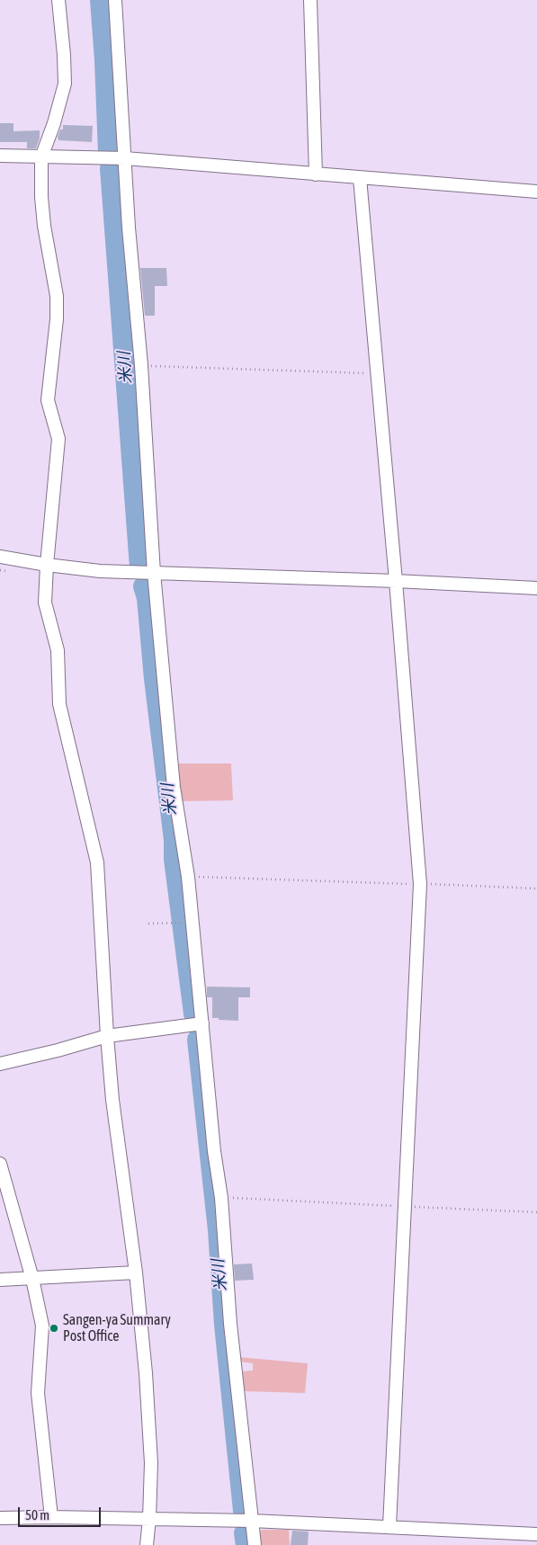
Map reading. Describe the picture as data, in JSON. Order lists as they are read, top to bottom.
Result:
{
  "water": ["米川"],
  "places": ["Sangen-ya Summary Post Office"],
  "scale_bar": "50 m"
}
